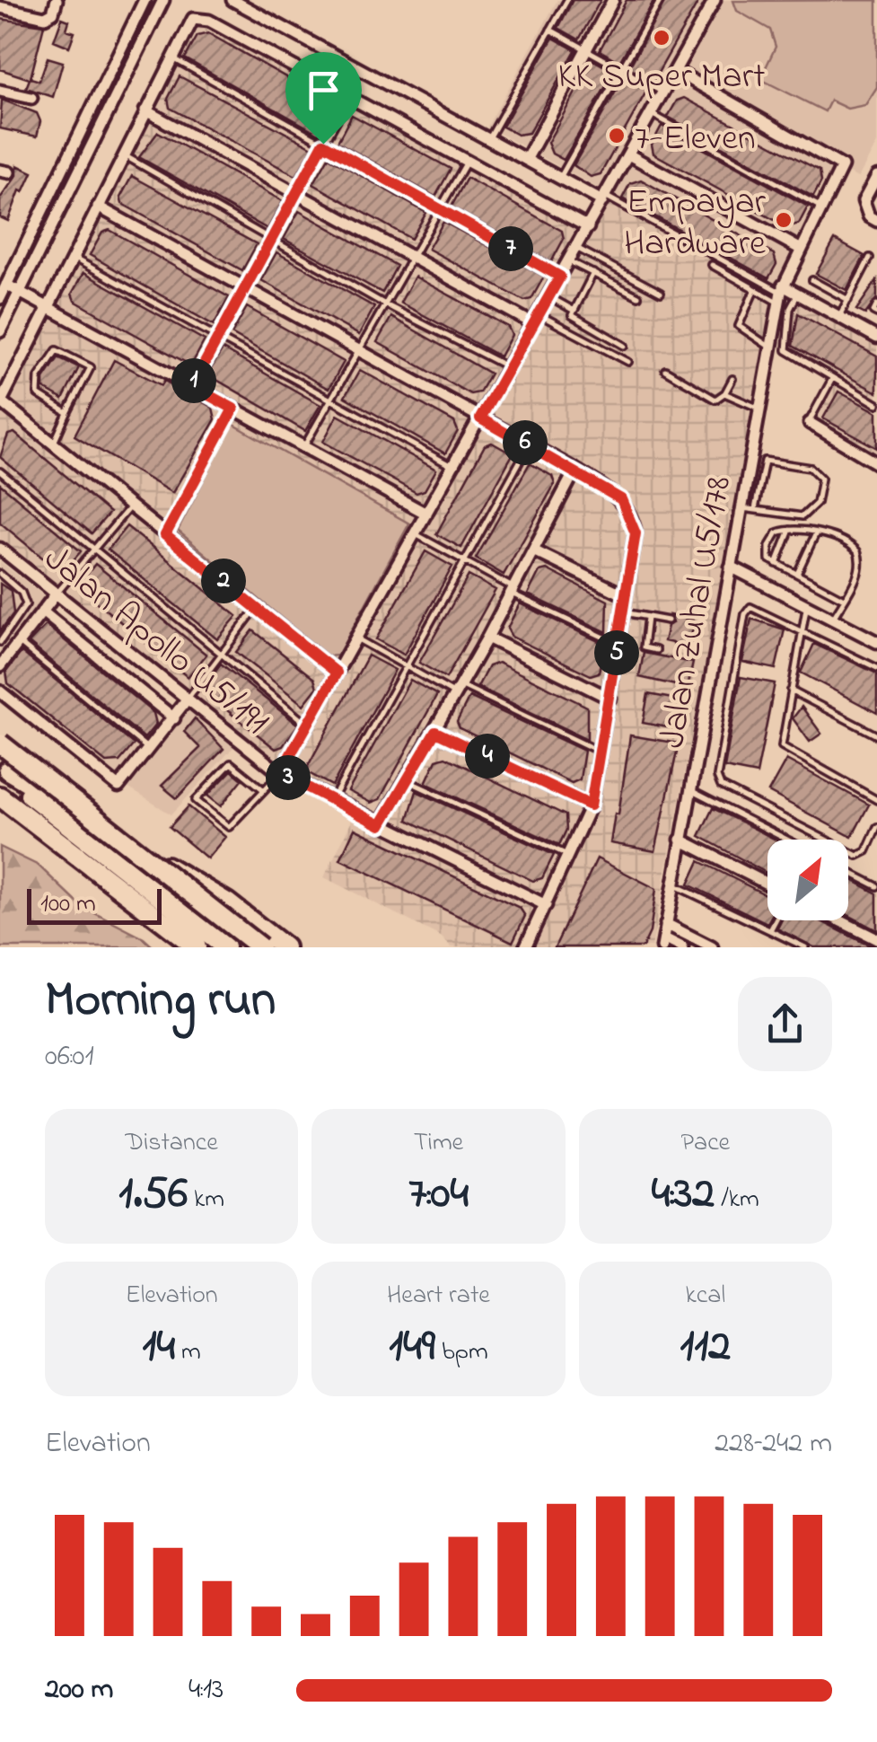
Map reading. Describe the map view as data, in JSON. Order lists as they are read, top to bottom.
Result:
{
  "streets": {
    "street": ["Jalan Zuhal U5/178", "Jalan Apollo U5/191"]
  },
  "places": ["KK Super Mart", "7-Eleven", "Empayar Hardware"],
  "scale_bar": "100 m",
  "north": "top right",
  "page": {
    "pins": [
      "7",
      "1",
      "6",
      "2",
      "5",
      "4",
      "3"
    ],
    "scale": "100 m",
    "heading": ["Morning run", "06:01"],
    "stats": [
      ["Distance", "1.56 km"],
      ["Time", "7:04"],
      ["Pace", "4:32 /km"],
      ["Elevation", "14 m"],
      ["Heart rate", "149 bpm"],
      ["kcal", "112"]
    ],
    "chart": ["Elevation", "228–242 m"],
    "list": [
      {
        "name": "200 m",
        "note": "4:13"
      }
    ]
  }
}
